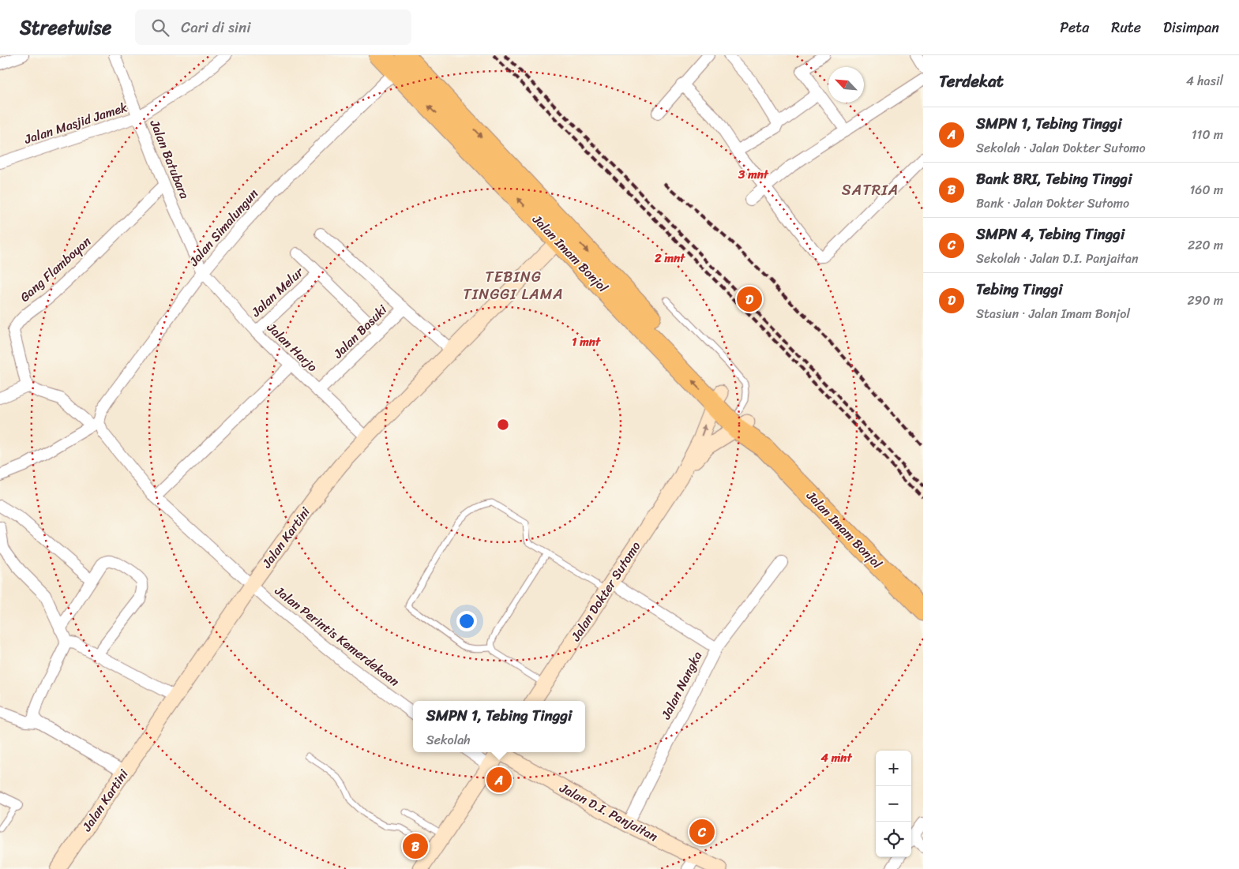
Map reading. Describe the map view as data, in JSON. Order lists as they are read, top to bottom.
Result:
{
  "streets": {
    "highway": ["Jalan Imam Bonjol"],
    "street": [
      "Jalan Masjid Jamek",
      "Jalan Batubara",
      "Jalan Simalungun",
      "Gang Flamboyan",
      "Jalan Melur",
      "Jalan Basuki",
      "Jalan Harjo",
      "Jalan Kartini",
      "Jalan Dokter Sutomo",
      "Jalan Perintis Kemerdekaan",
      "Jalan Nangka",
      "Jalan D.I. Panjaitan"
    ]
  },
  "crossings": [
    ["Jalan Masjid Jamek", "Jalan Batubara"],
    ["Jalan Batubara", "Jalan Simalungun"],
    ["Jalan Batubara", "Gang Flamboyan"],
    ["Jalan Batubara", "Jalan Harjo"],
    ["Jalan Simalungun", "Jalan Imam Bonjol"],
    ["Jalan Simalungun", "Jalan Harjo"],
    ["Jalan Simalungun", "Jalan Perintis Kemerdekaan"],
    ["Jalan Imam Bonjol", "Jalan Kartini"],
    ["Jalan Imam Bonjol", "Jalan Dokter Sutomo"],
    ["Jalan Melur", "Jalan Harjo"],
    ["Jalan Basuki", "Jalan Harjo"],
    ["Jalan Harjo", "Jalan Kartini"],
    ["Jalan Kartini", "Jalan Perintis Kemerdekaan"],
    ["Jalan Dokter Sutomo", "Jalan Nangka"],
    ["Jalan Nangka", "Jalan D.I. Panjaitan"]
  ],
  "districts": ["SATRIA", "TEBING TINGGI LAMA"],
  "north": "top left",
  "page": {
    "header": "Streetwise",
    "search": "Cari di sini",
    "nav": ["Peta", "Rute", "Disimpan"],
    "heading": ["Terdekat", "4 hasil"],
    "list": [
      {
        "mark": "A",
        "name": "SMPN 1, Tebing Tinggi",
        "note": "Sekolah · Jalan Dokter Sutomo",
        "value": "110 m"
      },
      {
        "mark": "B",
        "name": "Bank BRI, Tebing Tinggi",
        "note": "Bank · Jalan Dokter Sutomo",
        "value": "160 m"
      },
      {
        "mark": "C",
        "name": "SMPN 4, Tebing Tinggi",
        "note": "Sekolah · Jalan D.I. Panjaitan",
        "value": "220 m"
      },
      {
        "mark": "D",
        "name": "Tebing Tinggi",
        "note": "Stasiun · Jalan Imam Bonjol",
        "value": "290 m"
      }
    ],
    "pins": [
      "D",
      "A",
      "C",
      "B"
    ],
    "popup": ["SMPN 1, Tebing Tinggi", "Sekolah"],
    "map_buttons": ["+", "−"]
  },
  "rings": [
    "3 mnt",
    "2 mnt",
    "1 mnt",
    "4 mnt"
  ]
}
